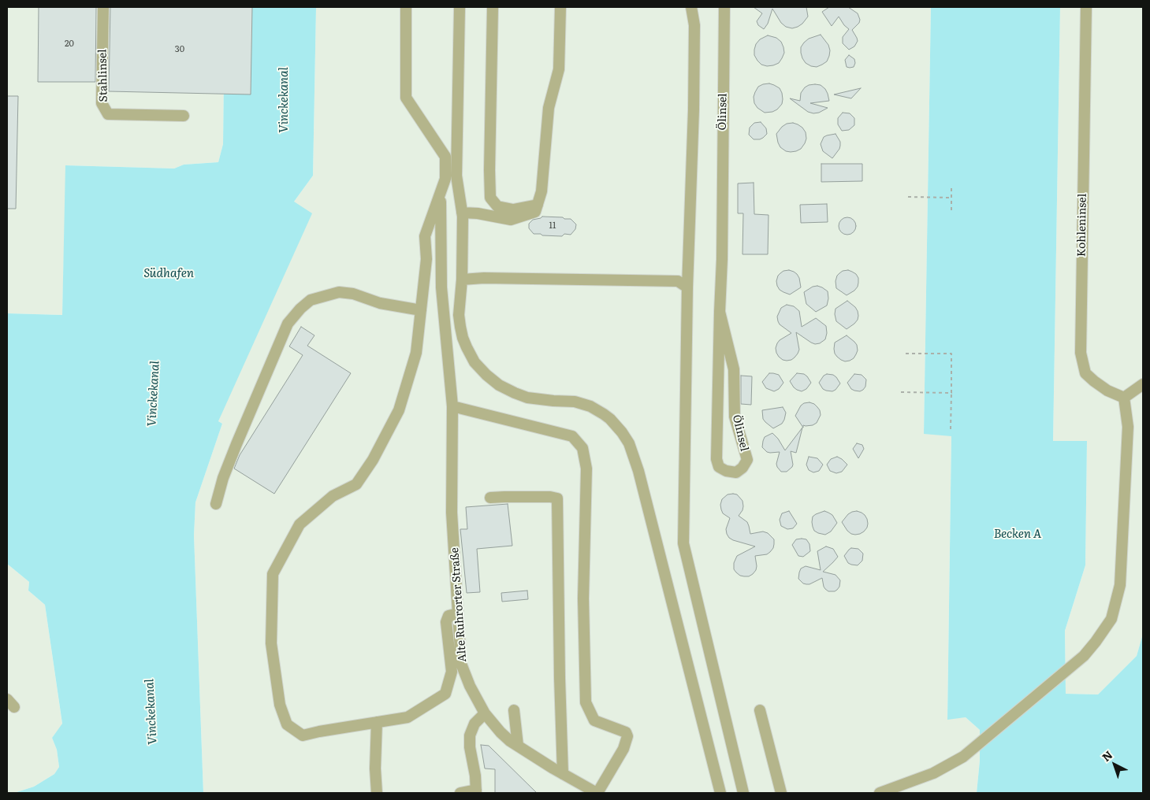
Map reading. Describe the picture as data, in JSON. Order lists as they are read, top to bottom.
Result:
{
  "streets": {
    "street": [
      "Stahlinsel",
      "Ölinsel",
      "Kohleninsel",
      "Alte Ruhrorter Straße"
    ]
  },
  "water": ["Vinckekanal", "Südhafen", "Becken A"],
  "house_numbers": ["20", "30", "11"],
  "north": "top left"
}
